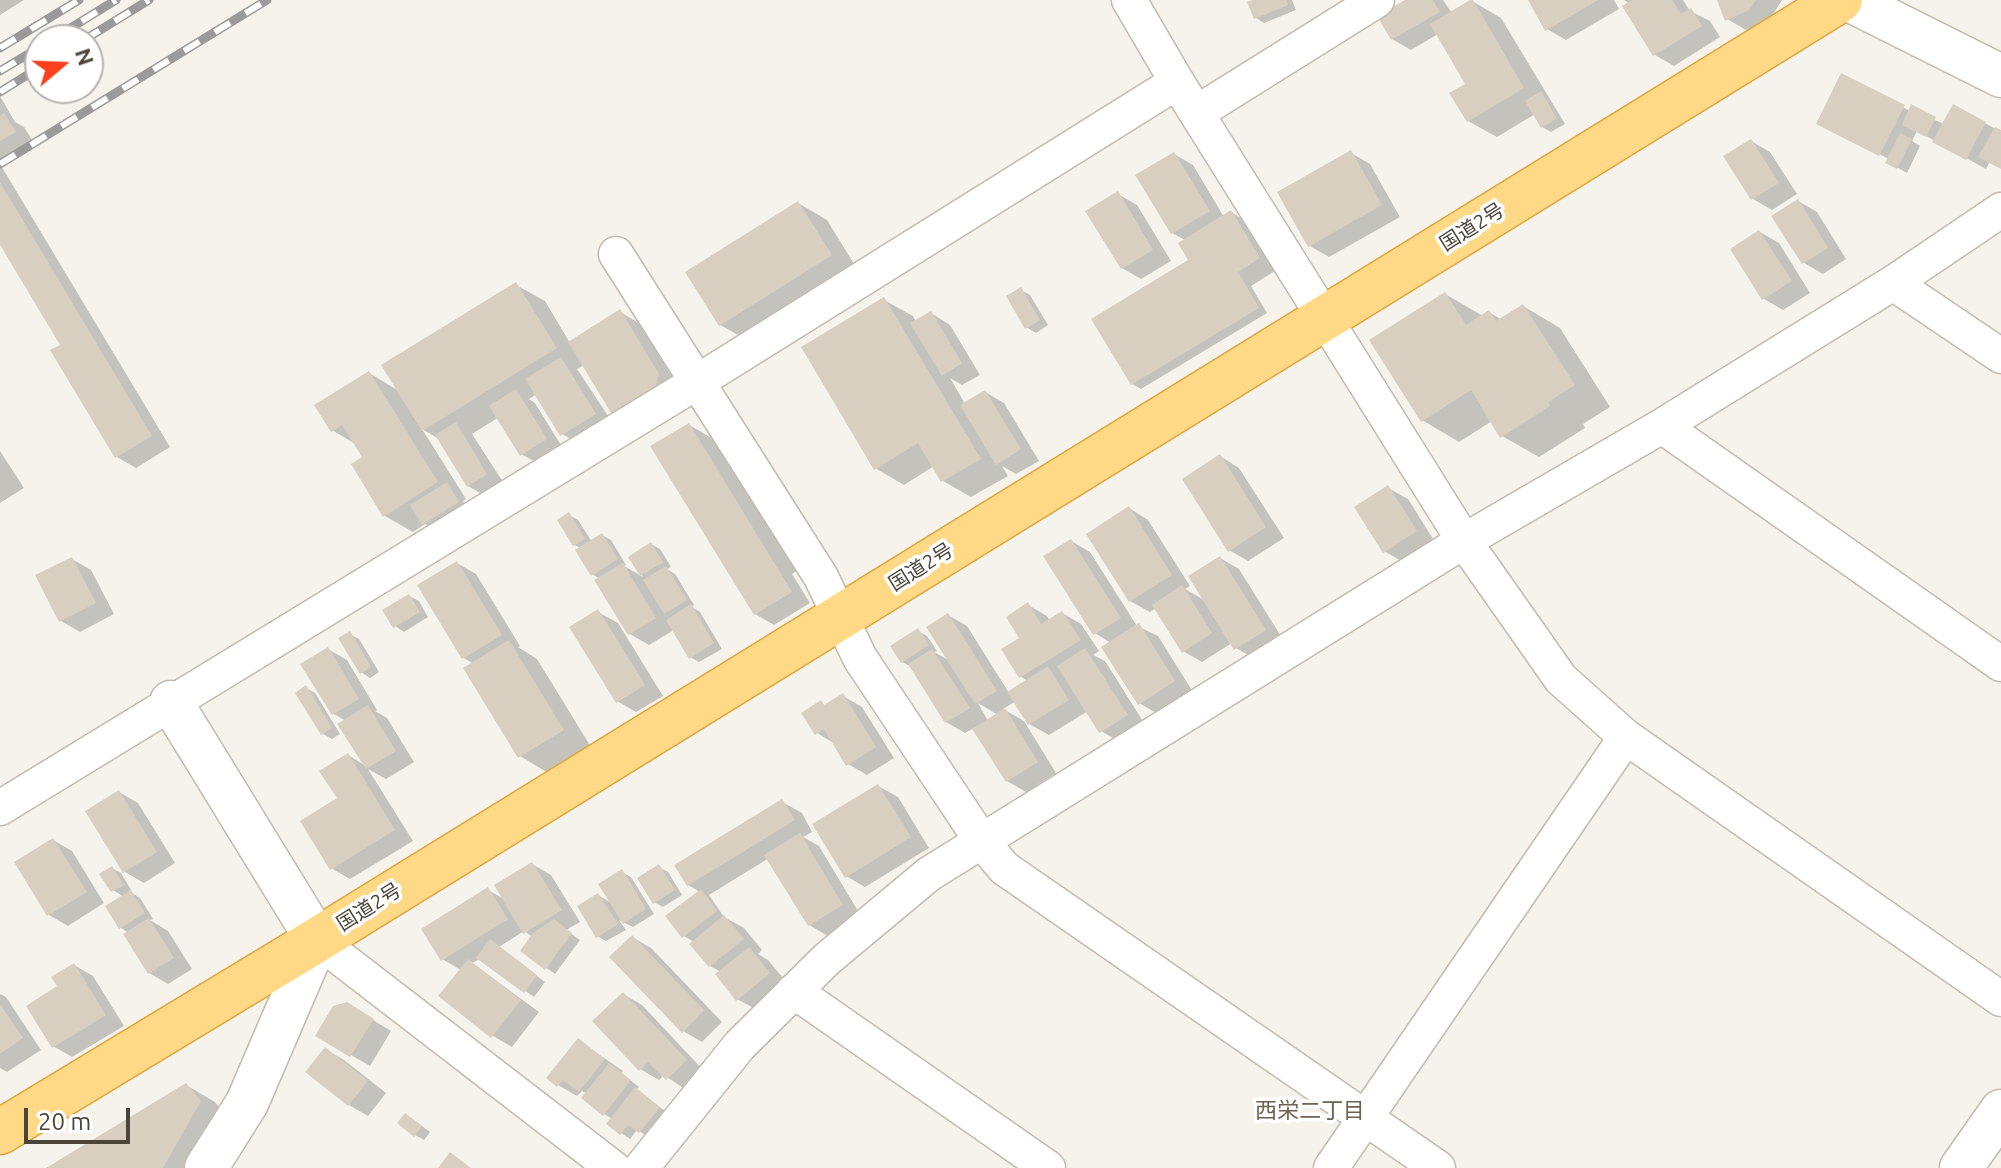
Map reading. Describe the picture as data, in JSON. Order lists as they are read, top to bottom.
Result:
{
  "streets": {
    "highway": ["国道2号"]
  },
  "districts": ["西栄二丁目"],
  "scale_bar": "20 m",
  "north": "right"
}
